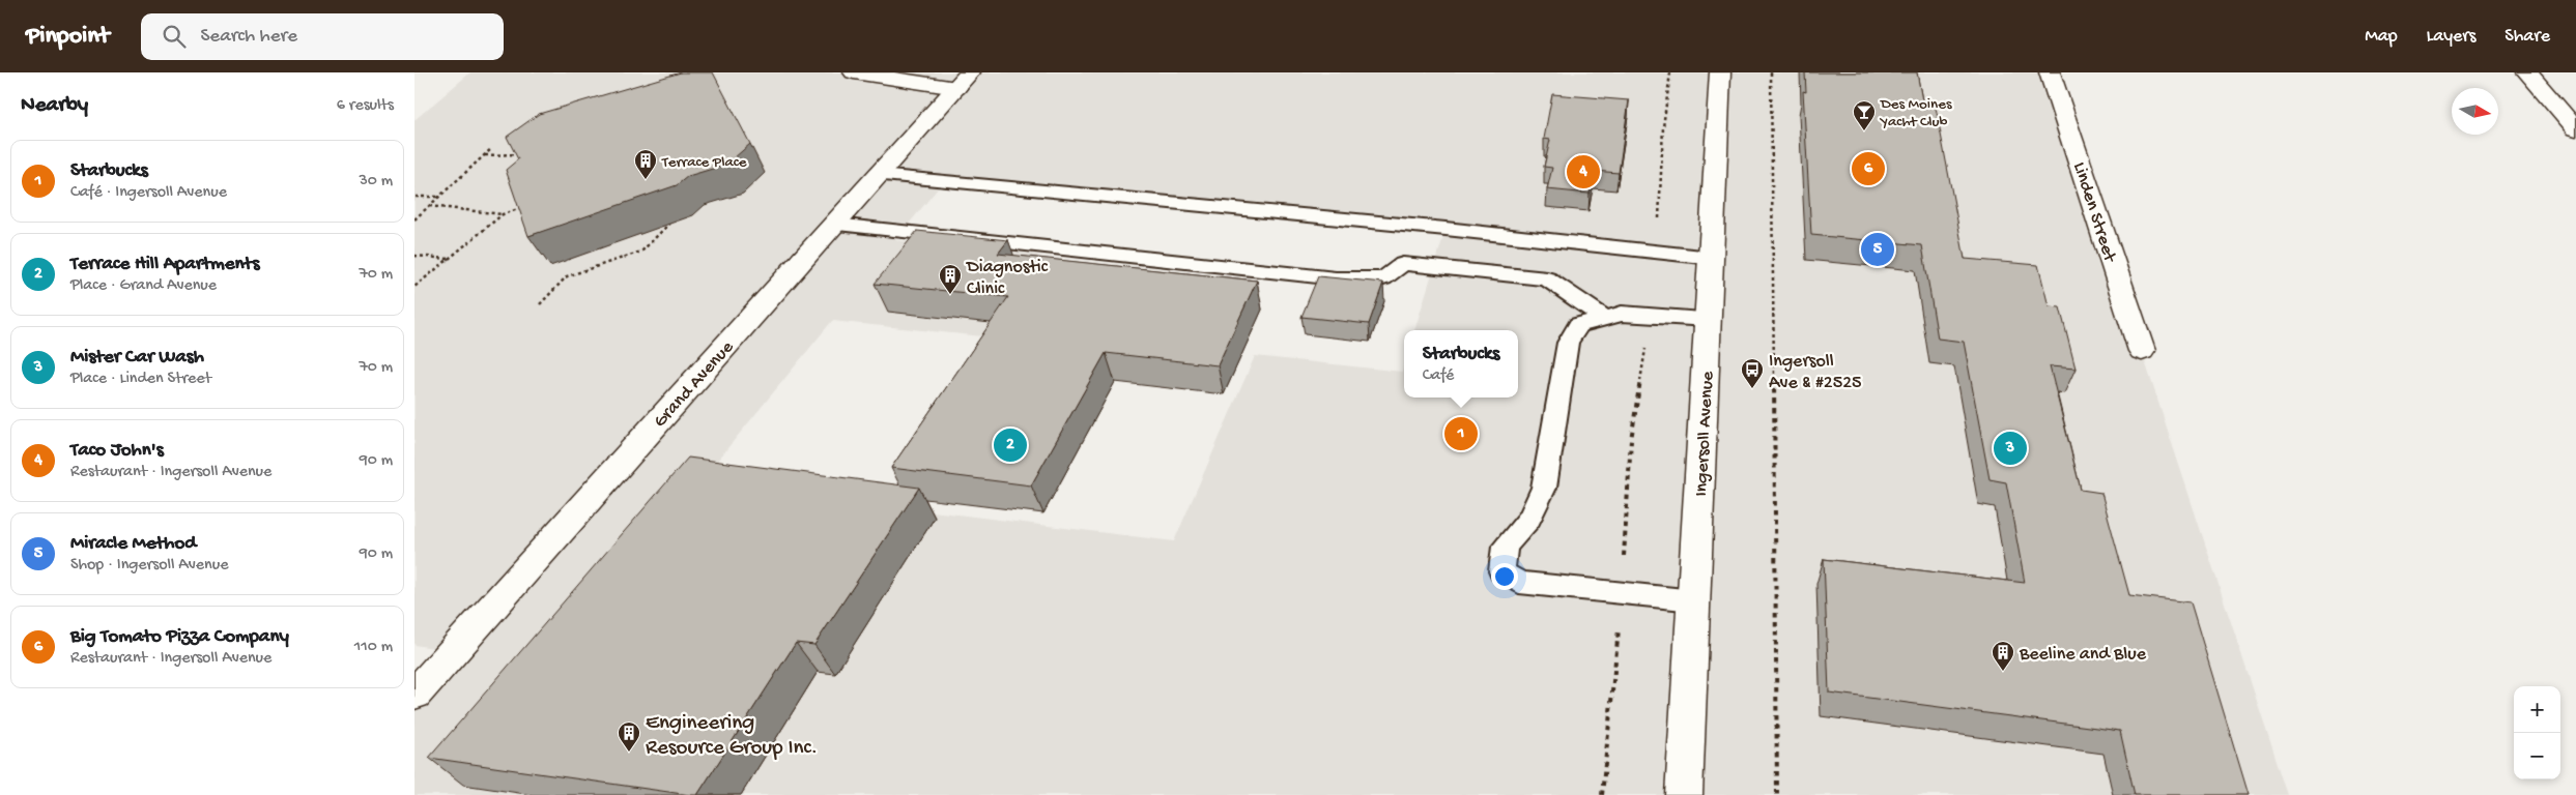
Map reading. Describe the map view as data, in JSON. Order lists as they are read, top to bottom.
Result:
{
  "streets": {
    "main road": ["Linden Street", "Grand Avenue", "Ingersoll Avenue"]
  },
  "places": {
    "bar": ["Des Moines Yacht Club"],
    "building": [
      "Terrace Place",
      "Diagnostic Clinic",
      "Beeline and Blue",
      "Engineering Resource Group Inc."
    ],
    "bus stop": ["Ingersoll Ave & #2525"]
  },
  "north": "right",
  "page": {
    "header": "Pinpoint",
    "search": "Search here",
    "nav": ["Map", "Layers", "Share"],
    "heading": ["Nearby", "6 results"],
    "list": [
      {
        "mark": "1",
        "name": "Starbucks",
        "note": "Café · Ingersoll Avenue",
        "value": "30 m"
      },
      {
        "mark": "2",
        "name": "Terrace Hill Apartments",
        "note": "Place · Grand Avenue",
        "value": "70 m"
      },
      {
        "mark": "3",
        "name": "Mister Car Wash",
        "note": "Place · Linden Street",
        "value": "70 m"
      },
      {
        "mark": "4",
        "name": "Taco John's",
        "note": "Restaurant · Ingersoll Avenue",
        "value": "90 m"
      },
      {
        "mark": "5",
        "name": "Miracle Method",
        "note": "Shop · Ingersoll Avenue",
        "value": "90 m"
      },
      {
        "mark": "6",
        "name": "Big Tomato Pizza Company",
        "note": "Restaurant · Ingersoll Avenue",
        "value": "110 m"
      }
    ],
    "pins": [
      "6",
      "4",
      "5",
      "1",
      "2",
      "3"
    ],
    "popup": ["Starbucks", "Café"],
    "map_buttons": ["+", "−"]
  }
}
